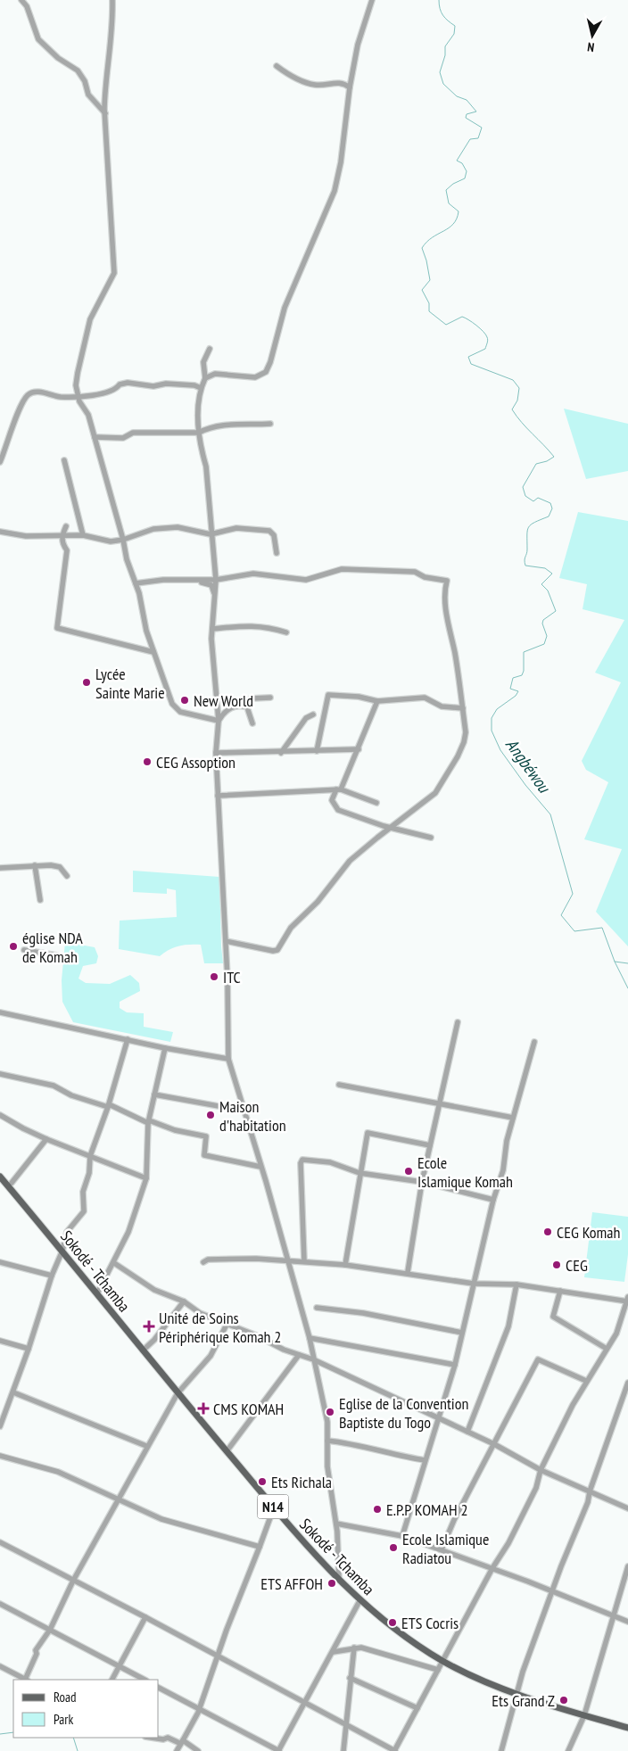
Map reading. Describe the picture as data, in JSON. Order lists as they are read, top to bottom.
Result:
{
  "streets": {
    "main road": ["Sokodé - Tchamba", "N14"]
  },
  "water": ["Angbéwou"],
  "places": {
    "other": [
      "Lycée Sainte Marie",
      "New World",
      "CEG Assoption",
      "église NDA de Komah",
      "ITC",
      "Maison d'habitation",
      "Ecole Islamique Komah",
      "CEG Komah",
      "CEG",
      "Eglise de la Convention Baptiste du Togo",
      "Ets Richala",
      "E.P.P KOMAH 2",
      "Ecole Islamique Radiatou",
      "ETS AFFOH",
      "ETS Cocris",
      "Ets Grand Z"
    ],
    "health": ["Unité de Soins Périphérique Komah 2", "CMS KOMAH"]
  },
  "legend": ["Road", "Park"],
  "north": "bottom"
}
